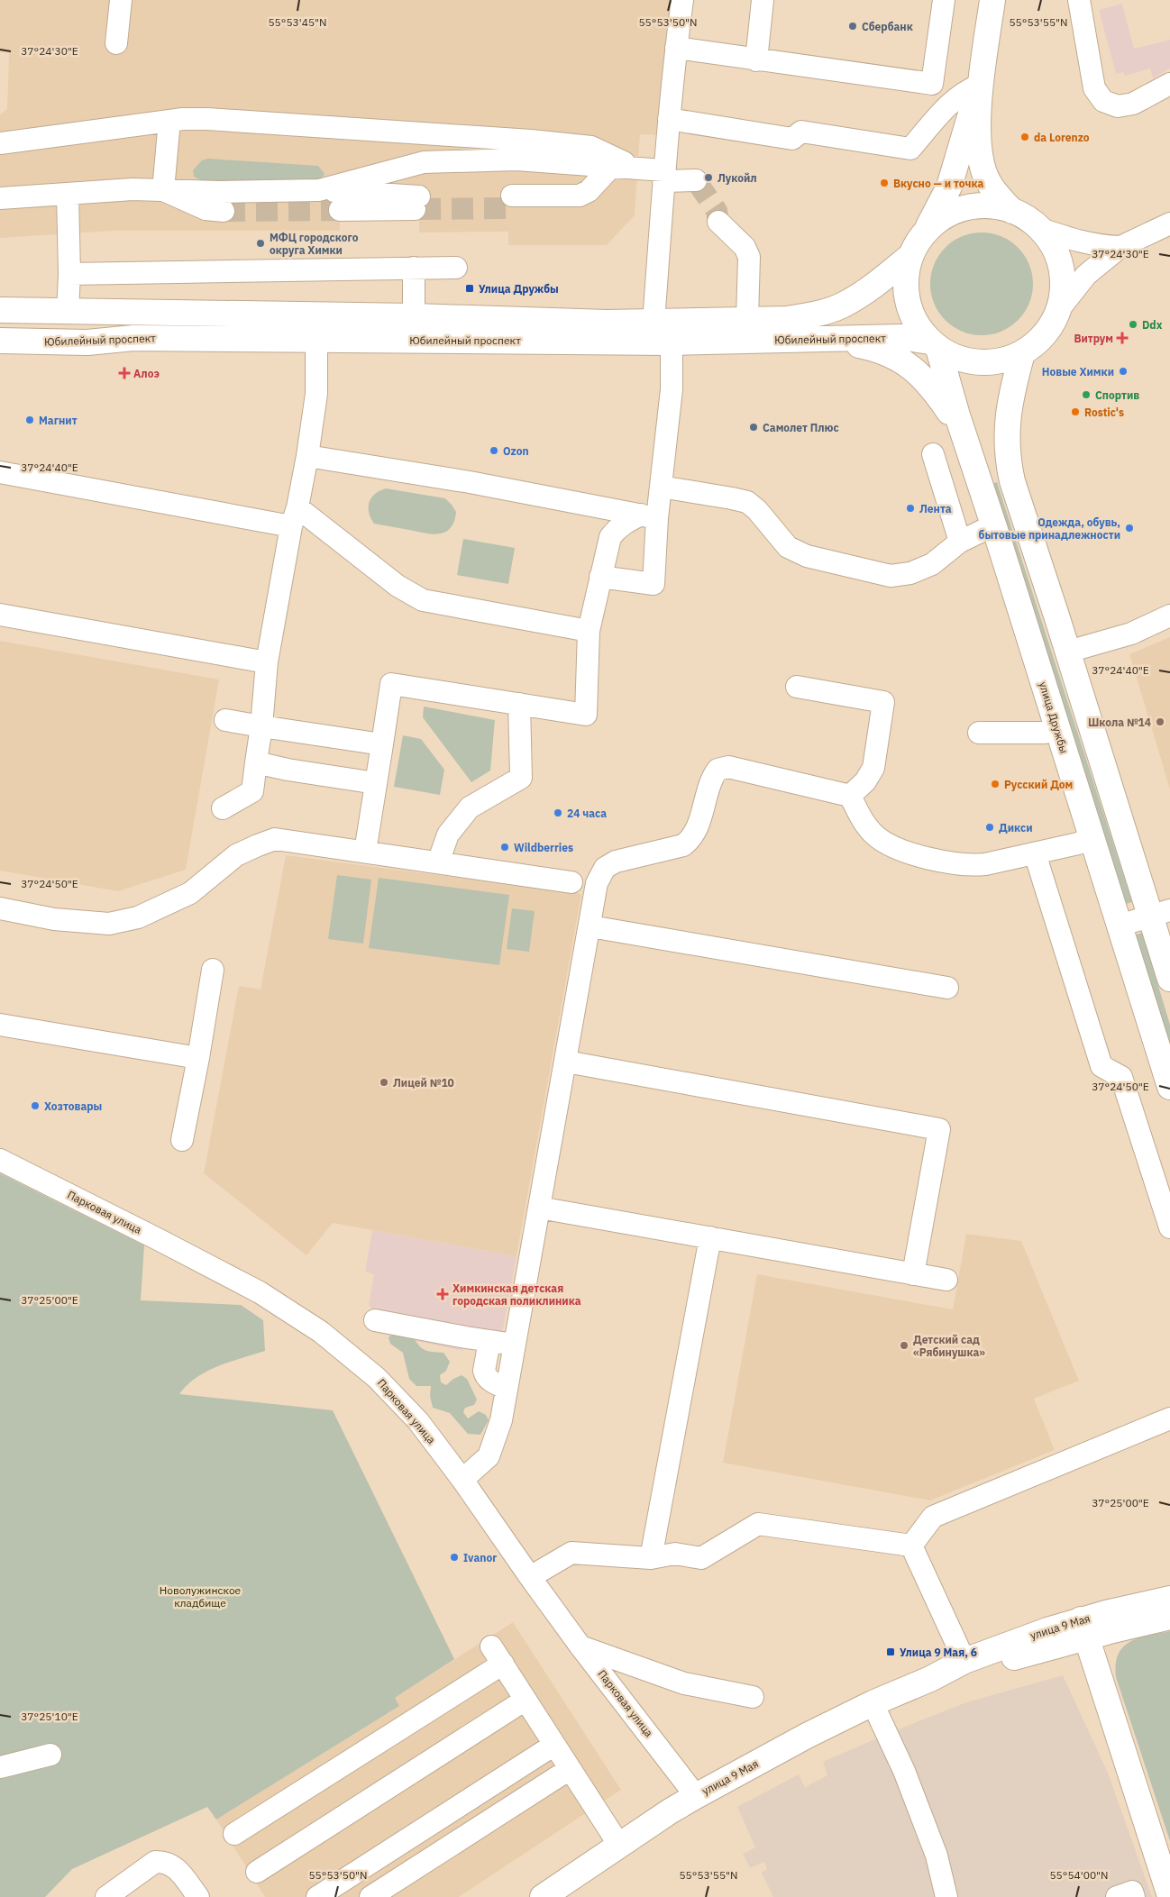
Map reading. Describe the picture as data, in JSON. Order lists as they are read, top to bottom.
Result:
{
  "streets": {
    "main road": ["Юбилейный проспект", "улица Дружбы", "улица 9 Мая"],
    "street": ["Парковая улица"]
  },
  "crossings": [
    ["Юбилейный проспект", "улица Дружбы"],
    ["Парковая улица", "улица 9 Мая"]
  ],
  "parks": ["Новолужинское кладбище"],
  "places": {
    "other": [
      "Сбербанк",
      "da Lorenzo",
      "Лукойл",
      "Вкусно — и точка",
      "МФЦ городского округа Химки",
      "Ddx",
      "Новые Химки",
      "Спортив",
      "Rostic's",
      "Магнит",
      "Самолет Плюс",
      "Ozon",
      "Лента",
      "Одежда, обувь, бытовые принадлежности",
      "Школа №14",
      "Русский Дом",
      "24 часа",
      "Дикси",
      "Wildberries",
      "Лицей №10",
      "Хозтовары",
      "Детский сад «Рябинушка»",
      "Ivanor"
    ],
    "transit": ["Улица Дружбы", "Улица 9 Мая, 6"],
    "health": ["Витрум", "Алоэ", "Химкинская детская городская поликлиника"]
  },
  "coordinates": [
    "55°53'45\"N",
    "55°53'50\"N",
    "55°53'55\"N",
    "37°24'30\"E",
    "37°24'40\"E",
    "37°24'50\"E",
    "37°25'00\"E",
    "37°25'10\"E",
    "55°54'00\"N"
  ]
}
